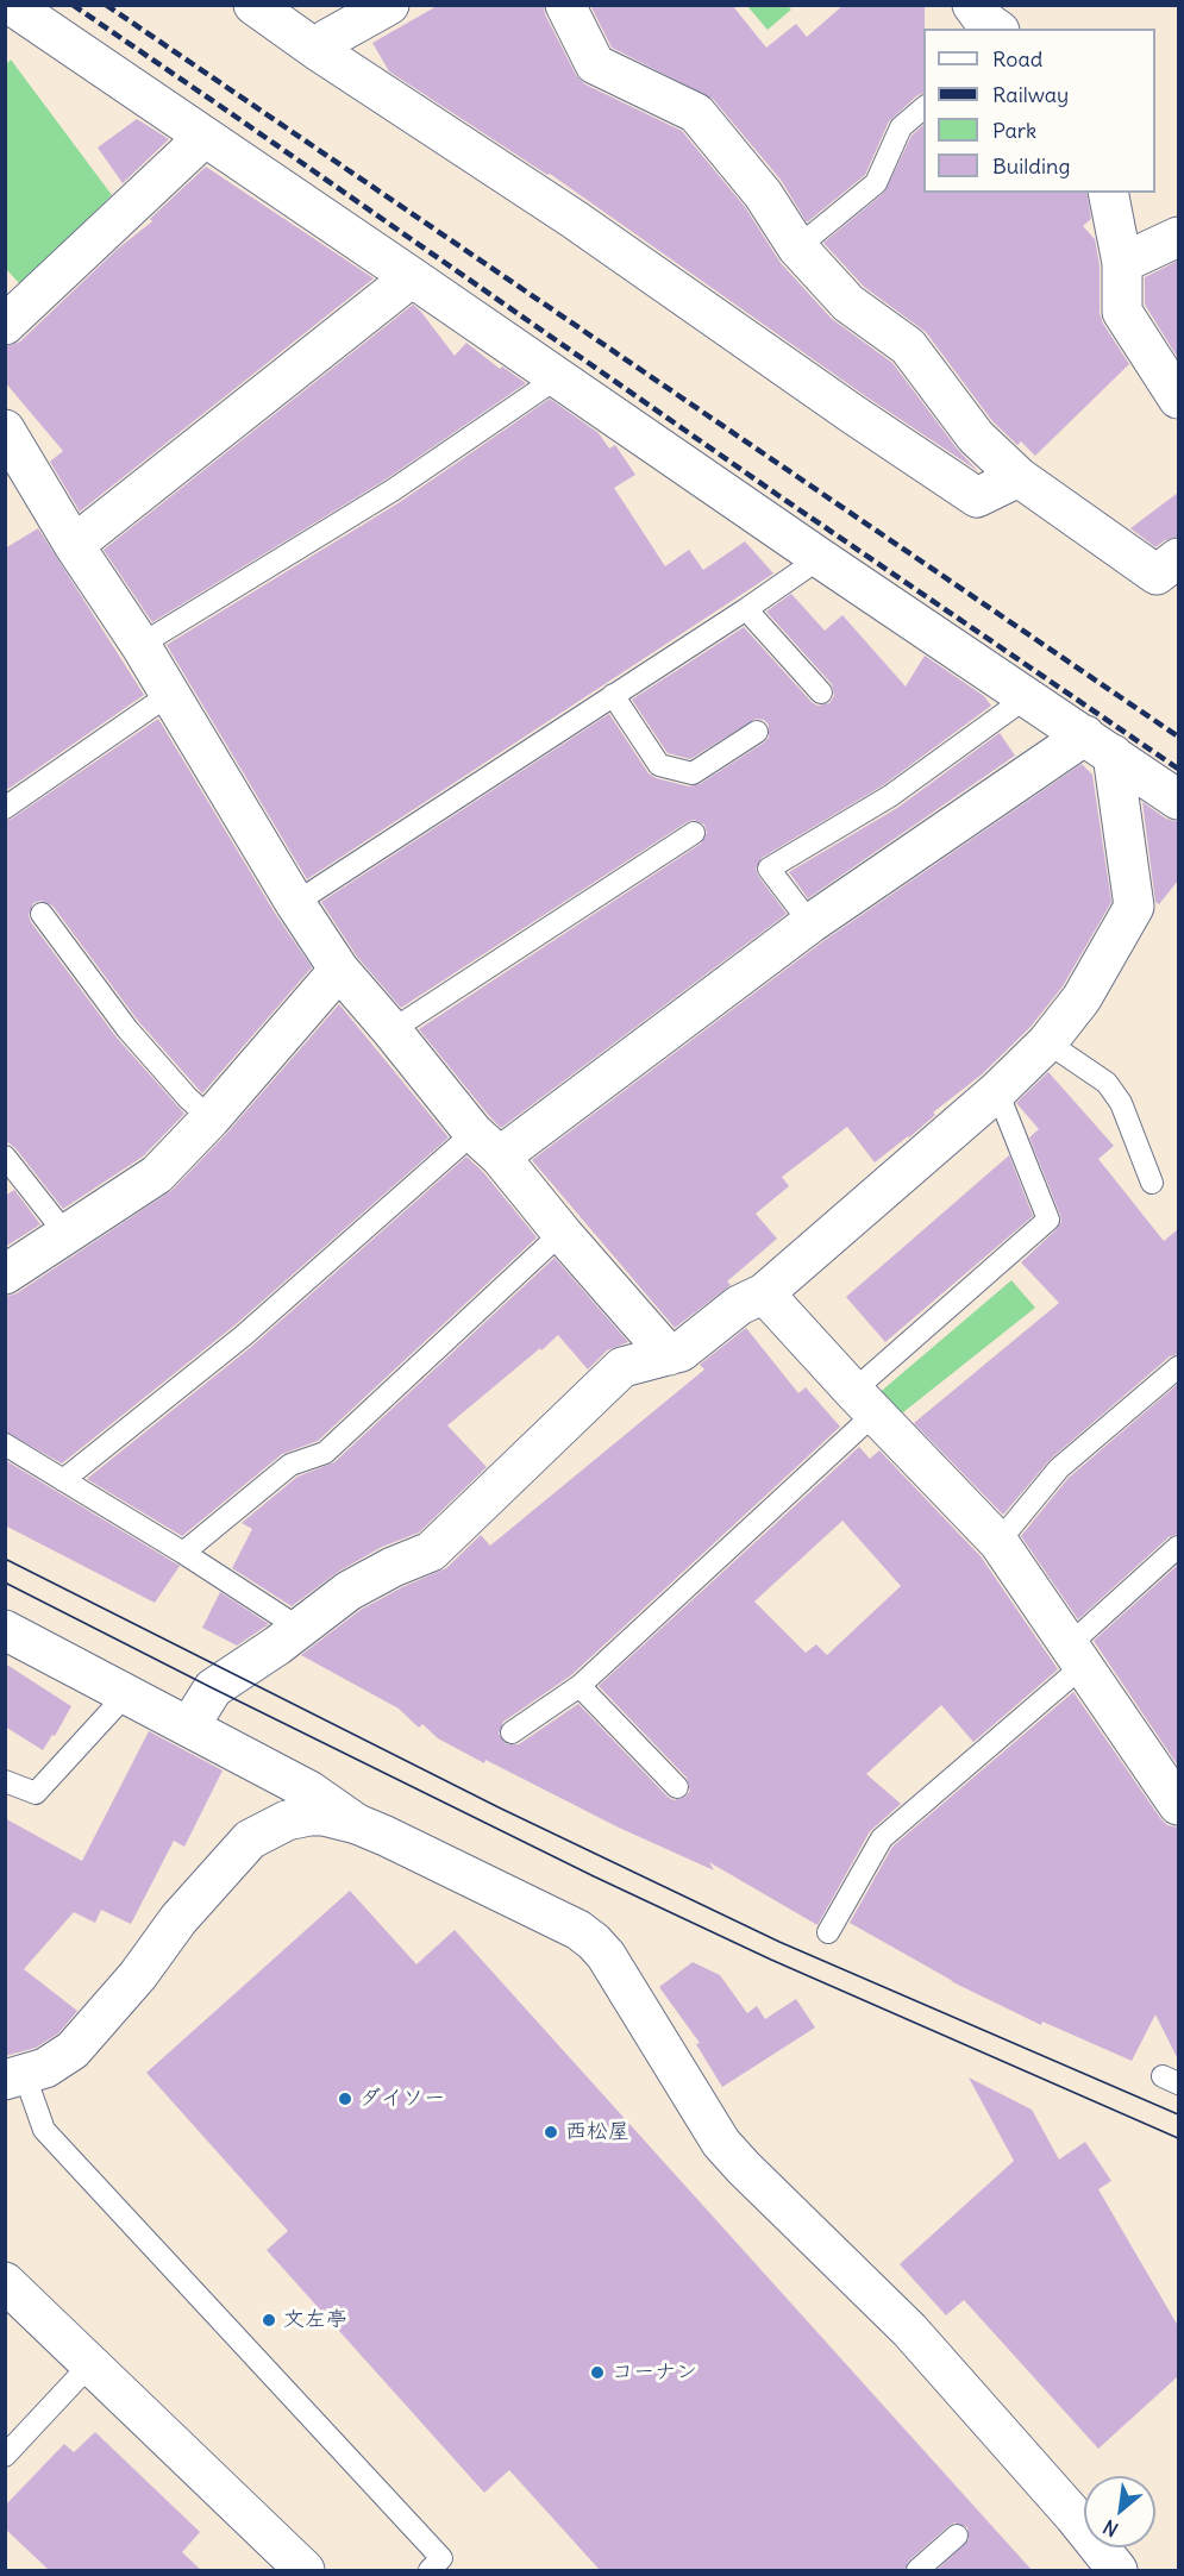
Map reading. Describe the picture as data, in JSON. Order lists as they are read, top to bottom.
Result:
{
  "places": [
    "ダイソー",
    "西松屋",
    "文左亭",
    "コーナン"
  ],
  "legend": [
    "Road",
    "Railway",
    "Park",
    "Building"
  ],
  "north": "bottom left"
}
